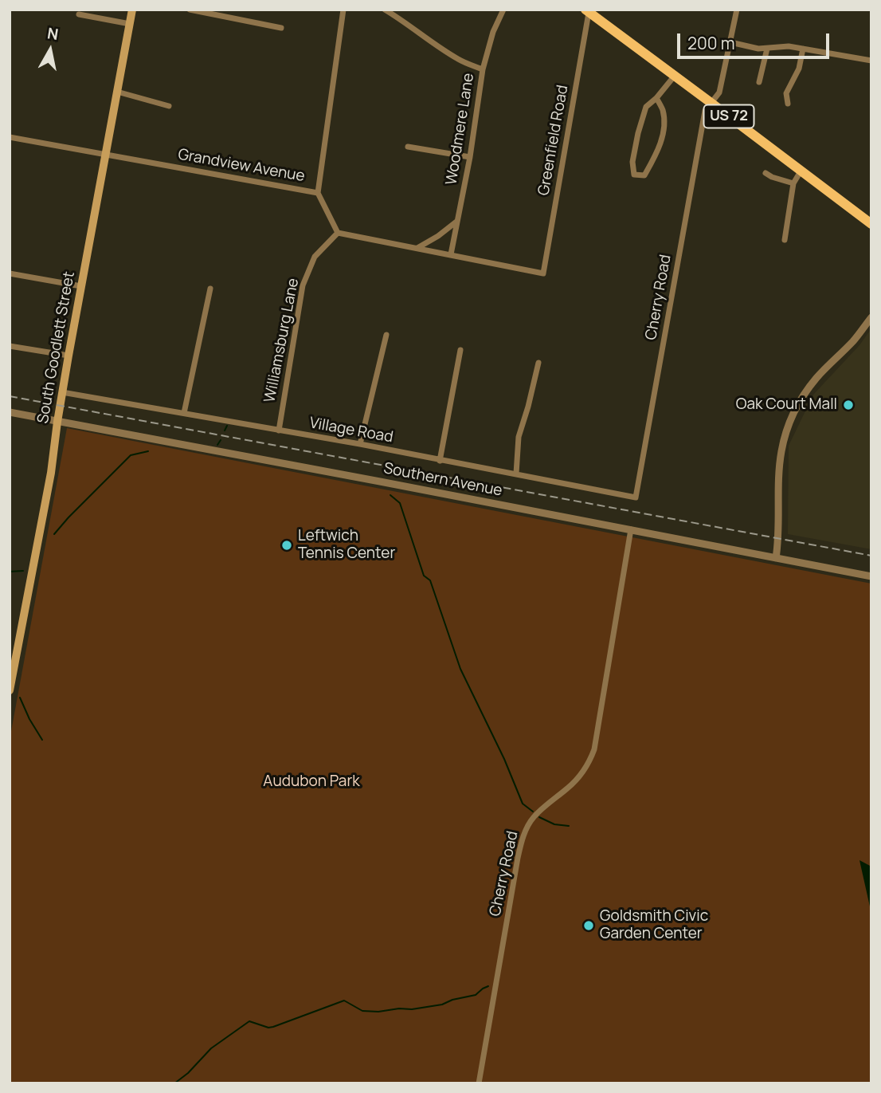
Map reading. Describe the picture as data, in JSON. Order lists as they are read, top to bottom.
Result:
{
  "streets": {
    "main road": ["US 72", "South Goodlett Street"],
    "street": [
      "Woodmere Lane",
      "Greenfield Road",
      "Grandview Avenue",
      "Cherry Road",
      "Williamsburg Lane",
      "Village Road",
      "Southern Avenue"
    ]
  },
  "crossings": [
    ["US 72", "Greenfield Road"],
    ["US 72", "Cherry Road"],
    ["Woodmere Lane", "Greenfield Road"],
    ["Grandview Avenue", "Williamsburg Lane"],
    ["Grandview Avenue", "South Goodlett Street"],
    ["Cherry Road", "Village Road"],
    ["Cherry Road", "Southern Avenue"],
    ["Williamsburg Lane", "Village Road"],
    ["South Goodlett Street", "Village Road"],
    ["South Goodlett Street", "Southern Avenue"]
  ],
  "parks": ["Audubon Park"],
  "places": ["Oak Court Mall", "Leftwich Tennis Center", "Goldsmith Civic Garden Center"],
  "scale_bar": "200 m",
  "north": "top"
}
